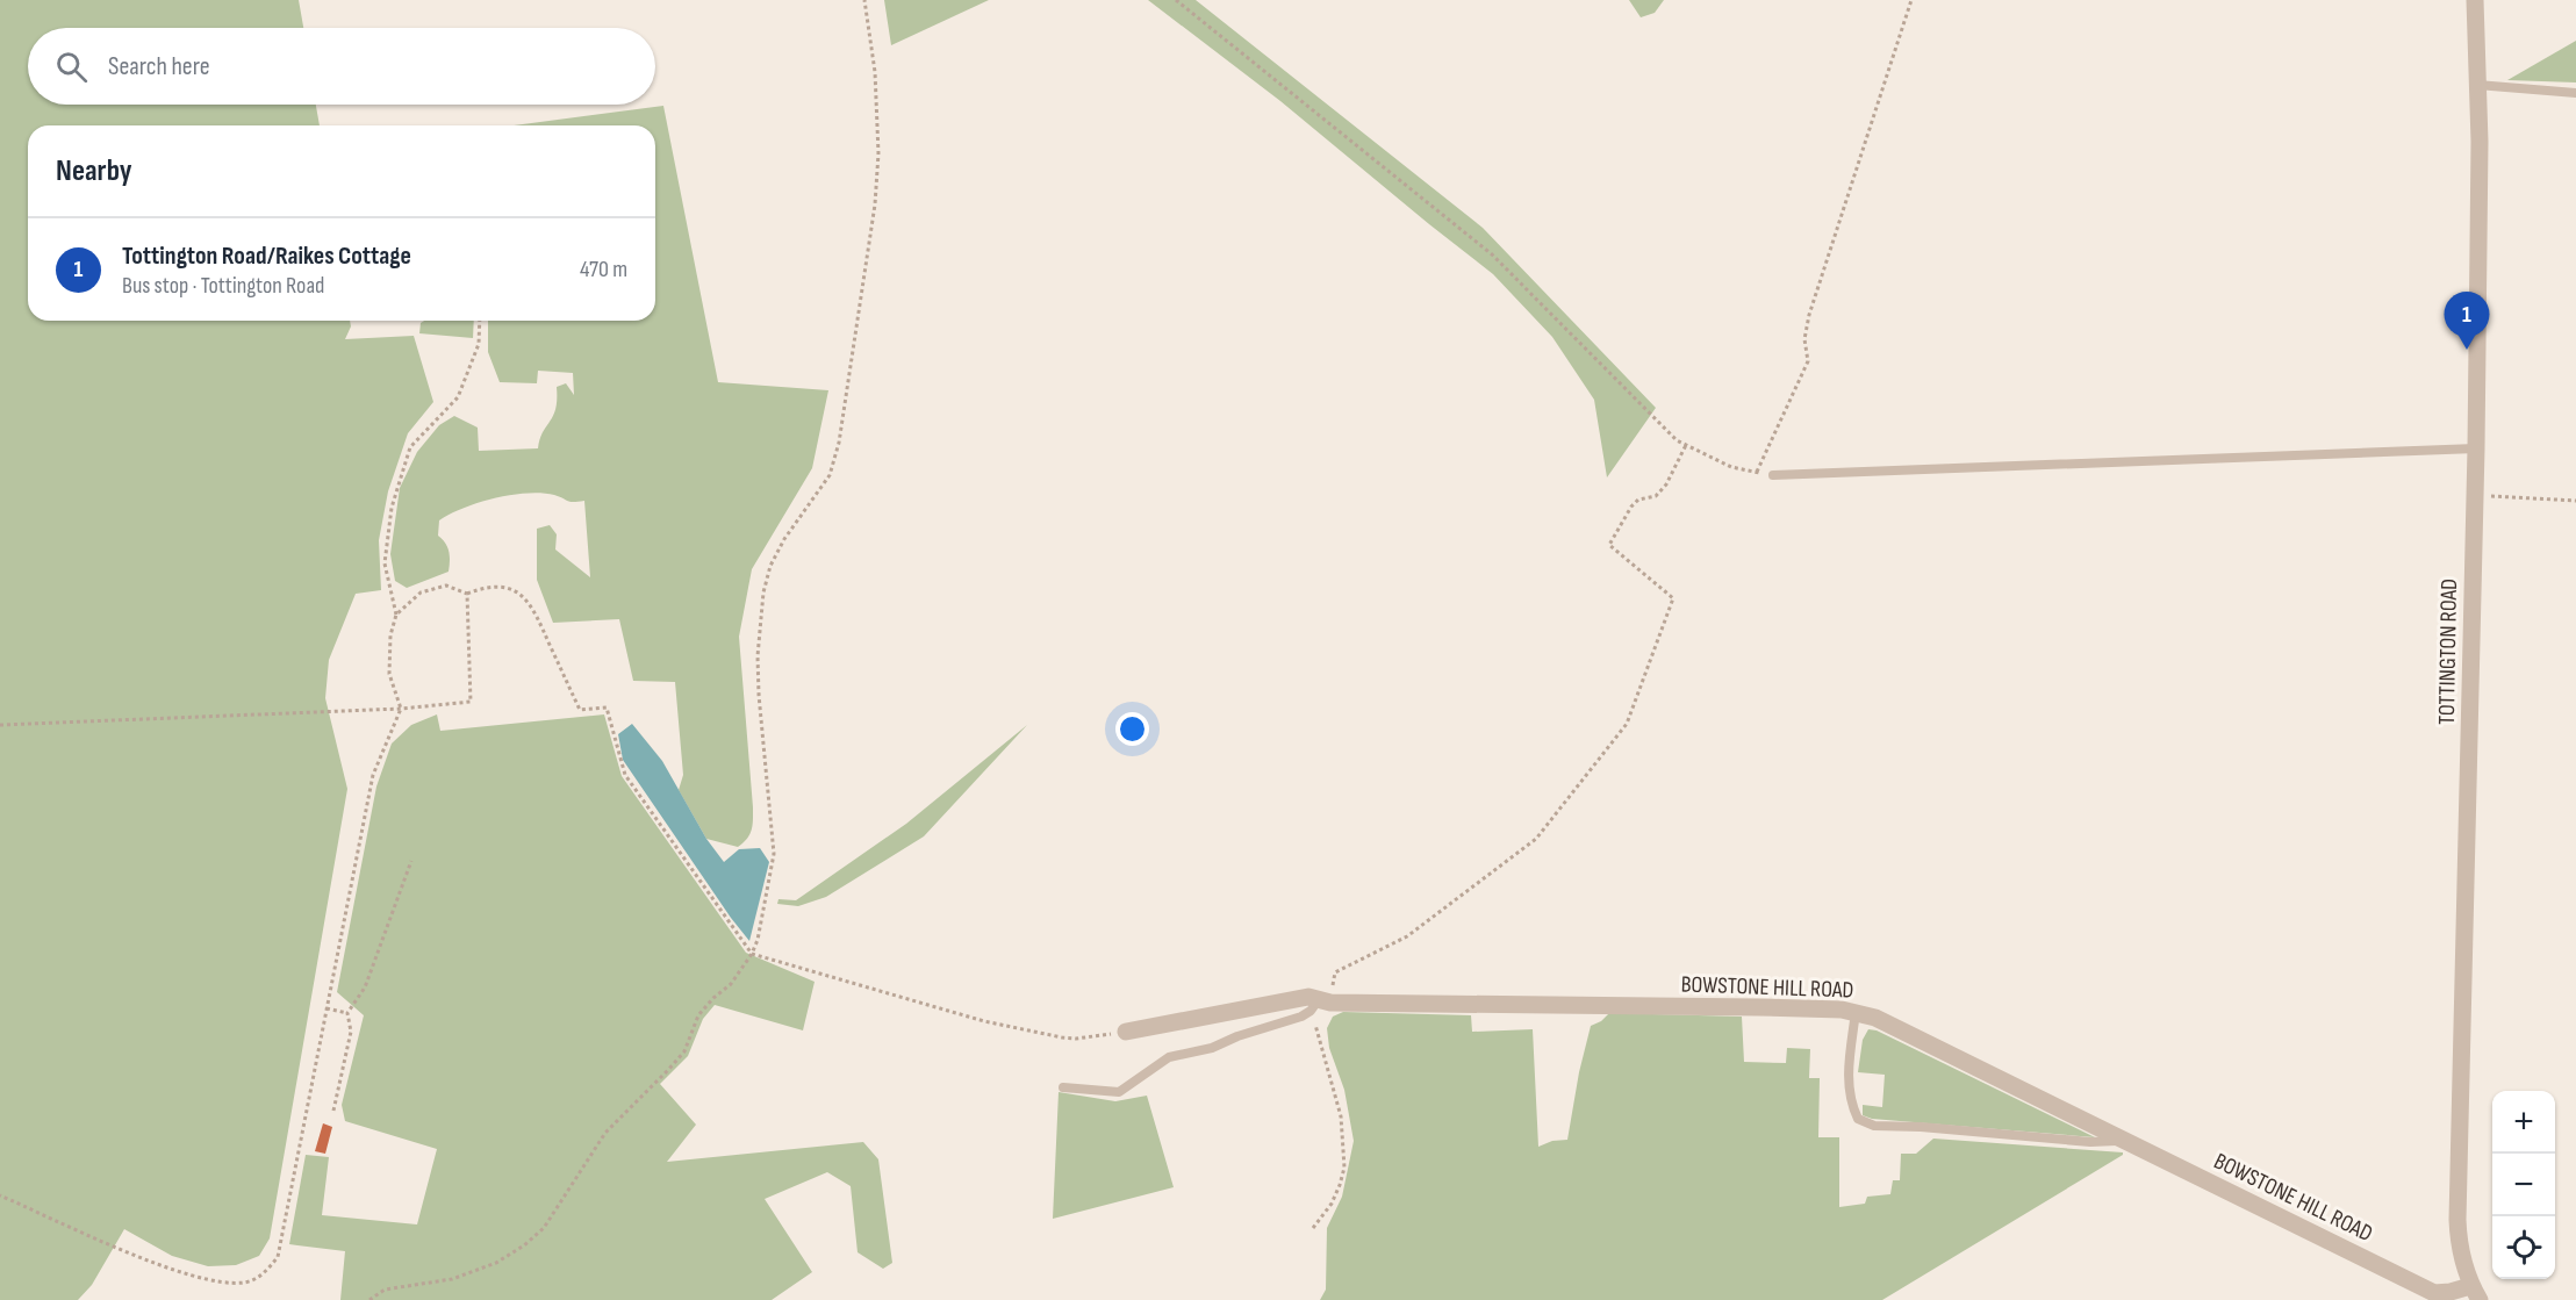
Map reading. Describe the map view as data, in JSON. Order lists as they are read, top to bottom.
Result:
{
  "streets": {
    "street": ["TOTTINGTON ROAD", "BOWSTONE HILL ROAD"]
  },
  "crossings": [
    ["TOTTINGTON ROAD", "BOWSTONE HILL ROAD"]
  ],
  "page": {
    "search": "Search here",
    "heading": "Nearby",
    "list": [
      {
        "mark": "1",
        "name": "Tottington Road/Raikes Cottage",
        "note": "Bus stop · Tottington Road",
        "value": "470 m"
      }
    ],
    "pins": "1",
    "map_buttons": ["+", "−"]
  }
}
